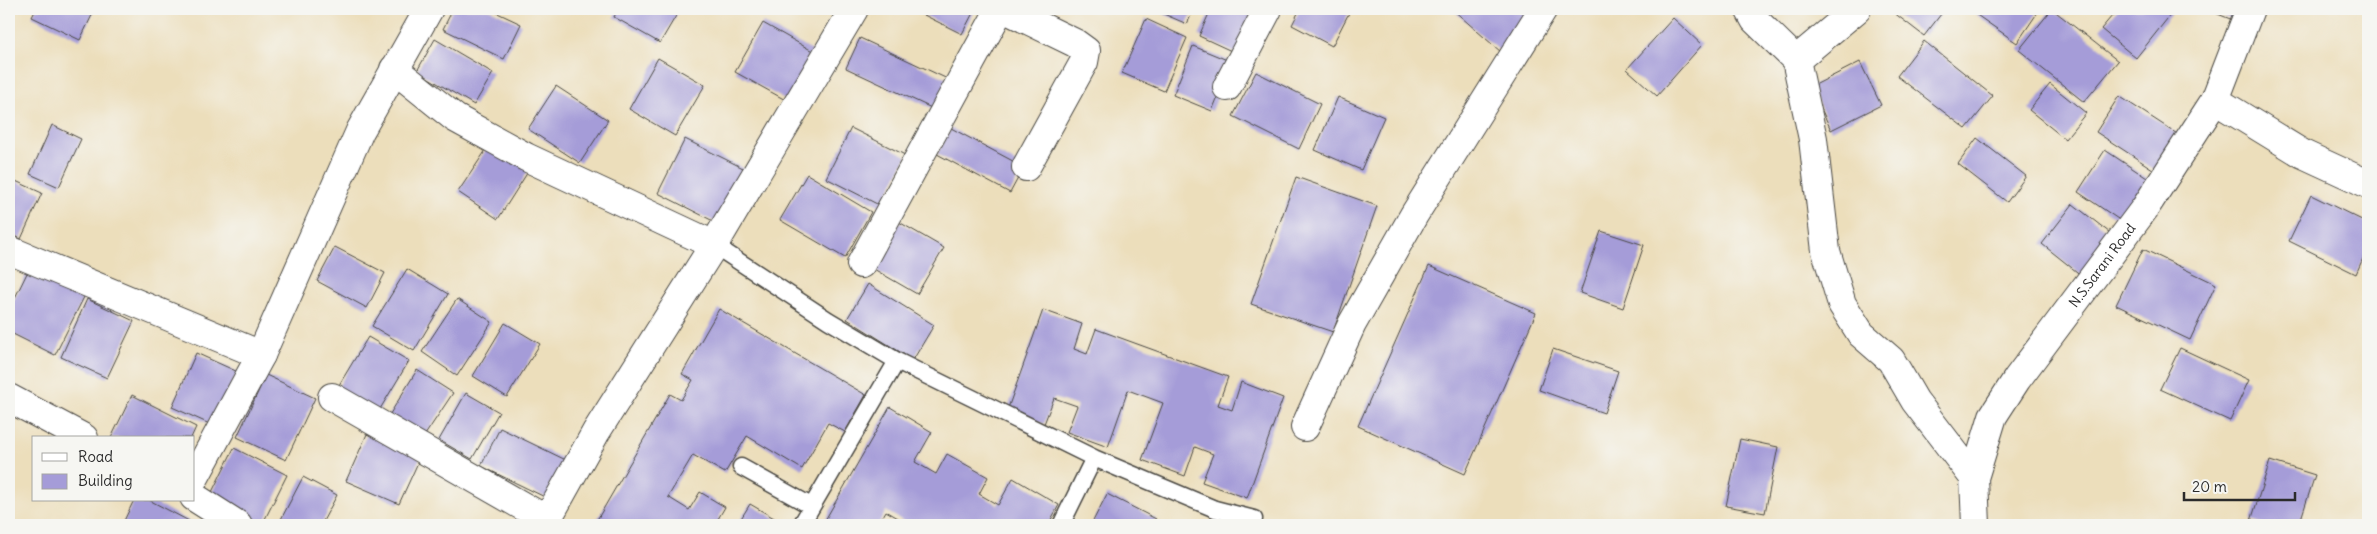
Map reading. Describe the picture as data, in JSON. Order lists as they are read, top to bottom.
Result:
{
  "streets": {
    "street": ["N.S.Sarani Road"]
  },
  "legend": ["Road", "Building"],
  "scale_bar": "20 m"
}
